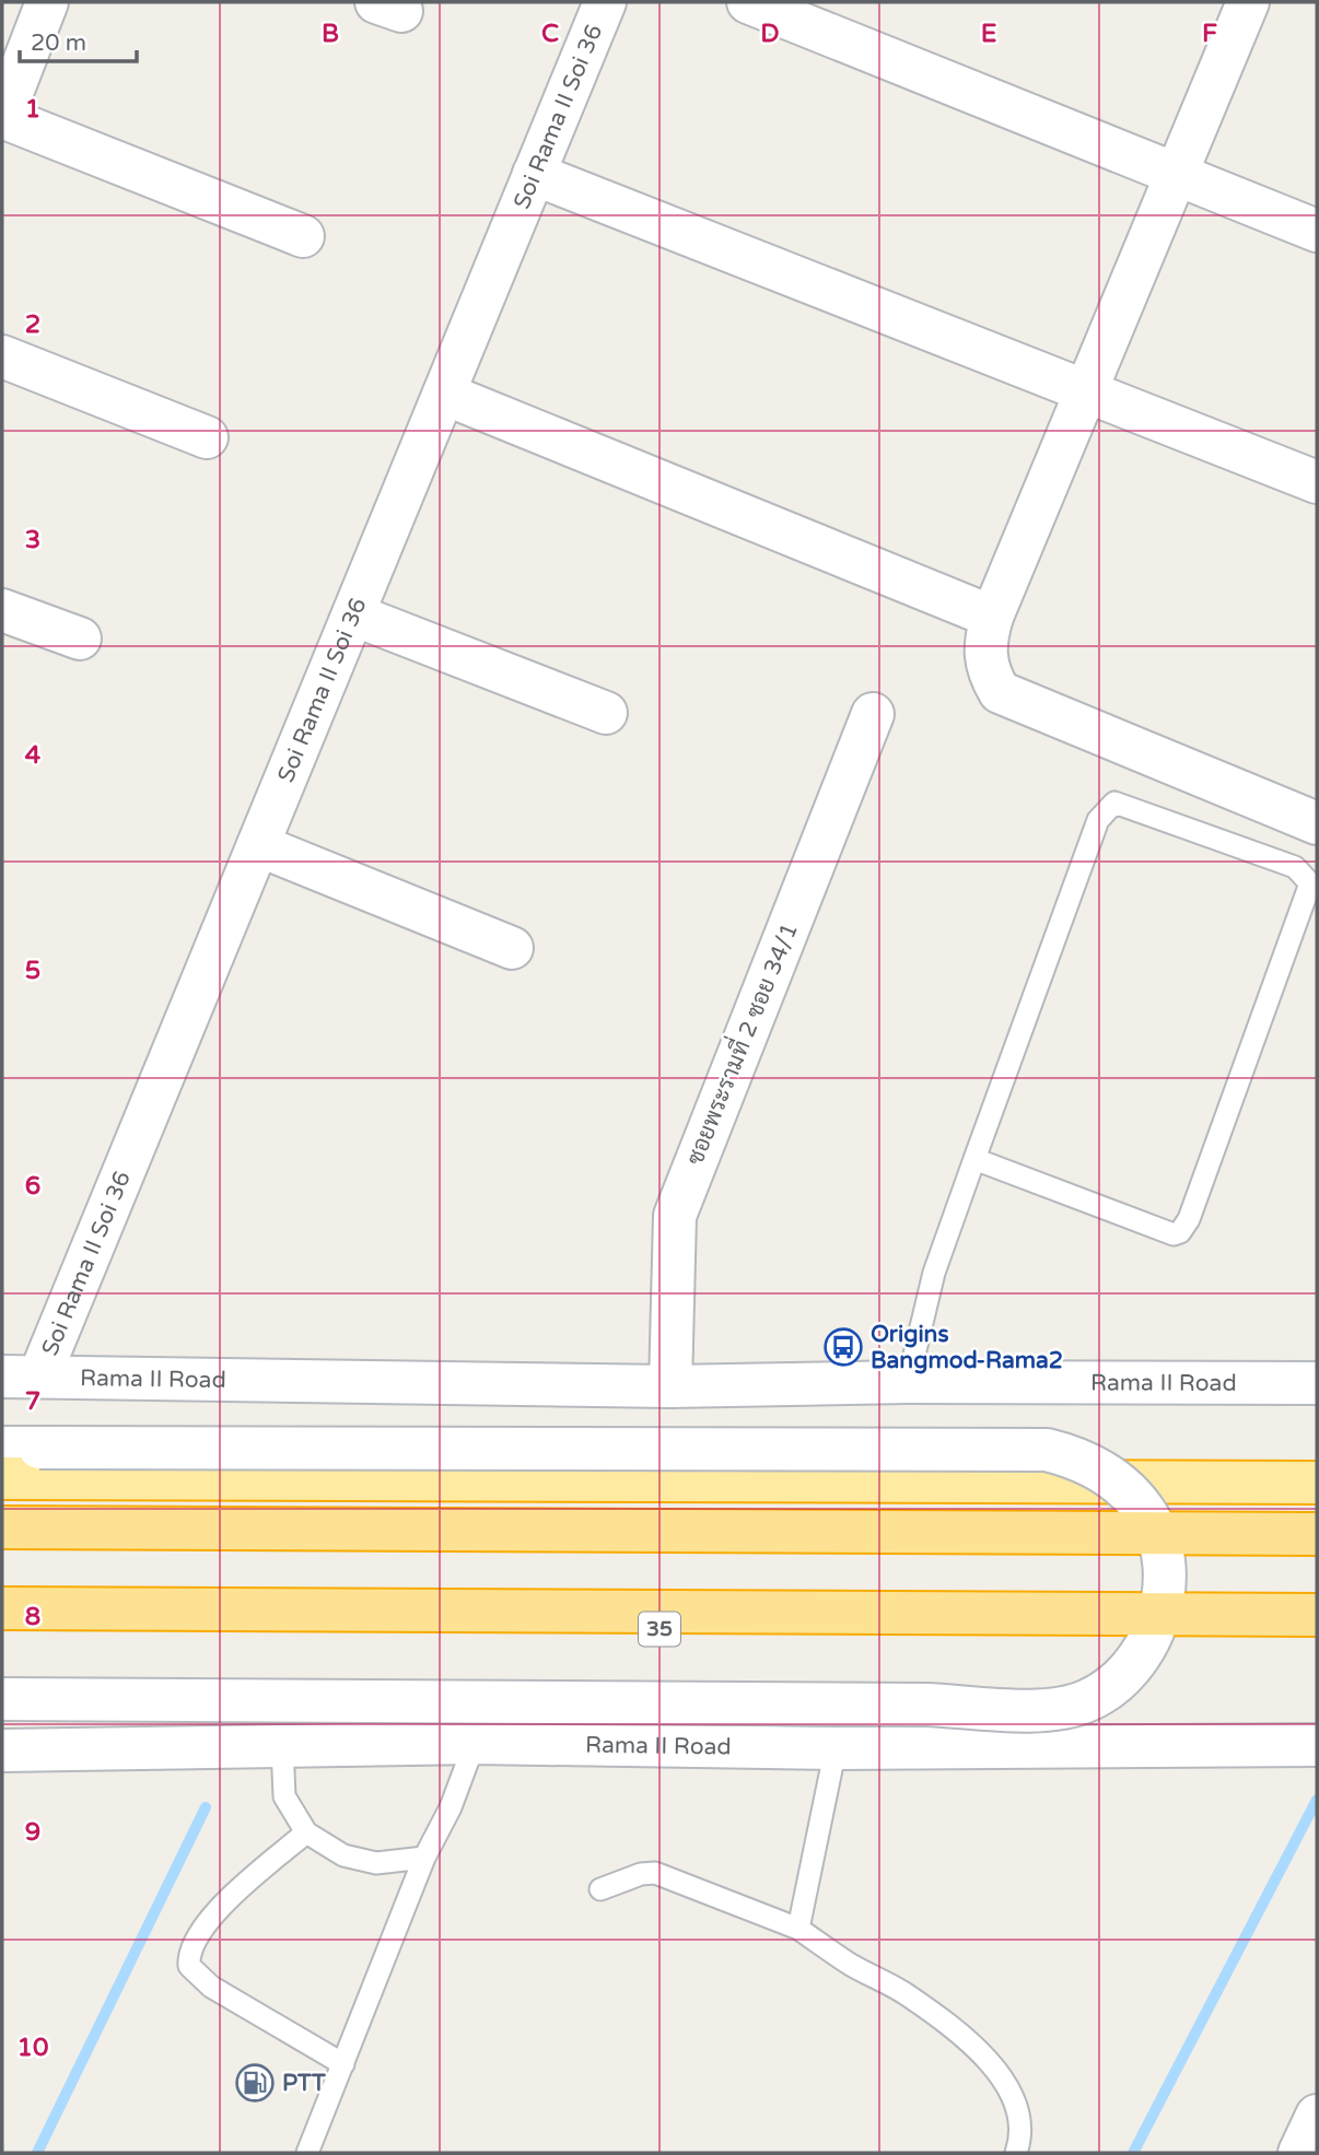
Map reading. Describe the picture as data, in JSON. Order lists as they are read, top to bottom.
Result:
{
  "streets": {
    "highway": ["35"],
    "street": ["Soi Rama II Soi 36", "ซอยพระรามที่ 2 ซอย 34/1", "Rama II Road"]
  },
  "crossings": [
    ["Soi Rama II Soi 36", "Rama II Road"],
    ["ซอยพระรามที่ 2 ซอย 34/1", "Rama II Road"]
  ],
  "places": {
    "bus stop": ["Origins Bangmod-Rama2"],
    "fuel station": ["PTT"]
  },
  "scale_bar": "20 m",
  "grid": {
    "columns": [
      "B",
      "C",
      "D",
      "E",
      "F"
    ],
    "rows": [
      "1",
      "2",
      "3",
      "4",
      "5",
      "6",
      "7",
      "8",
      "9",
      "10"
    ]
  }
}
